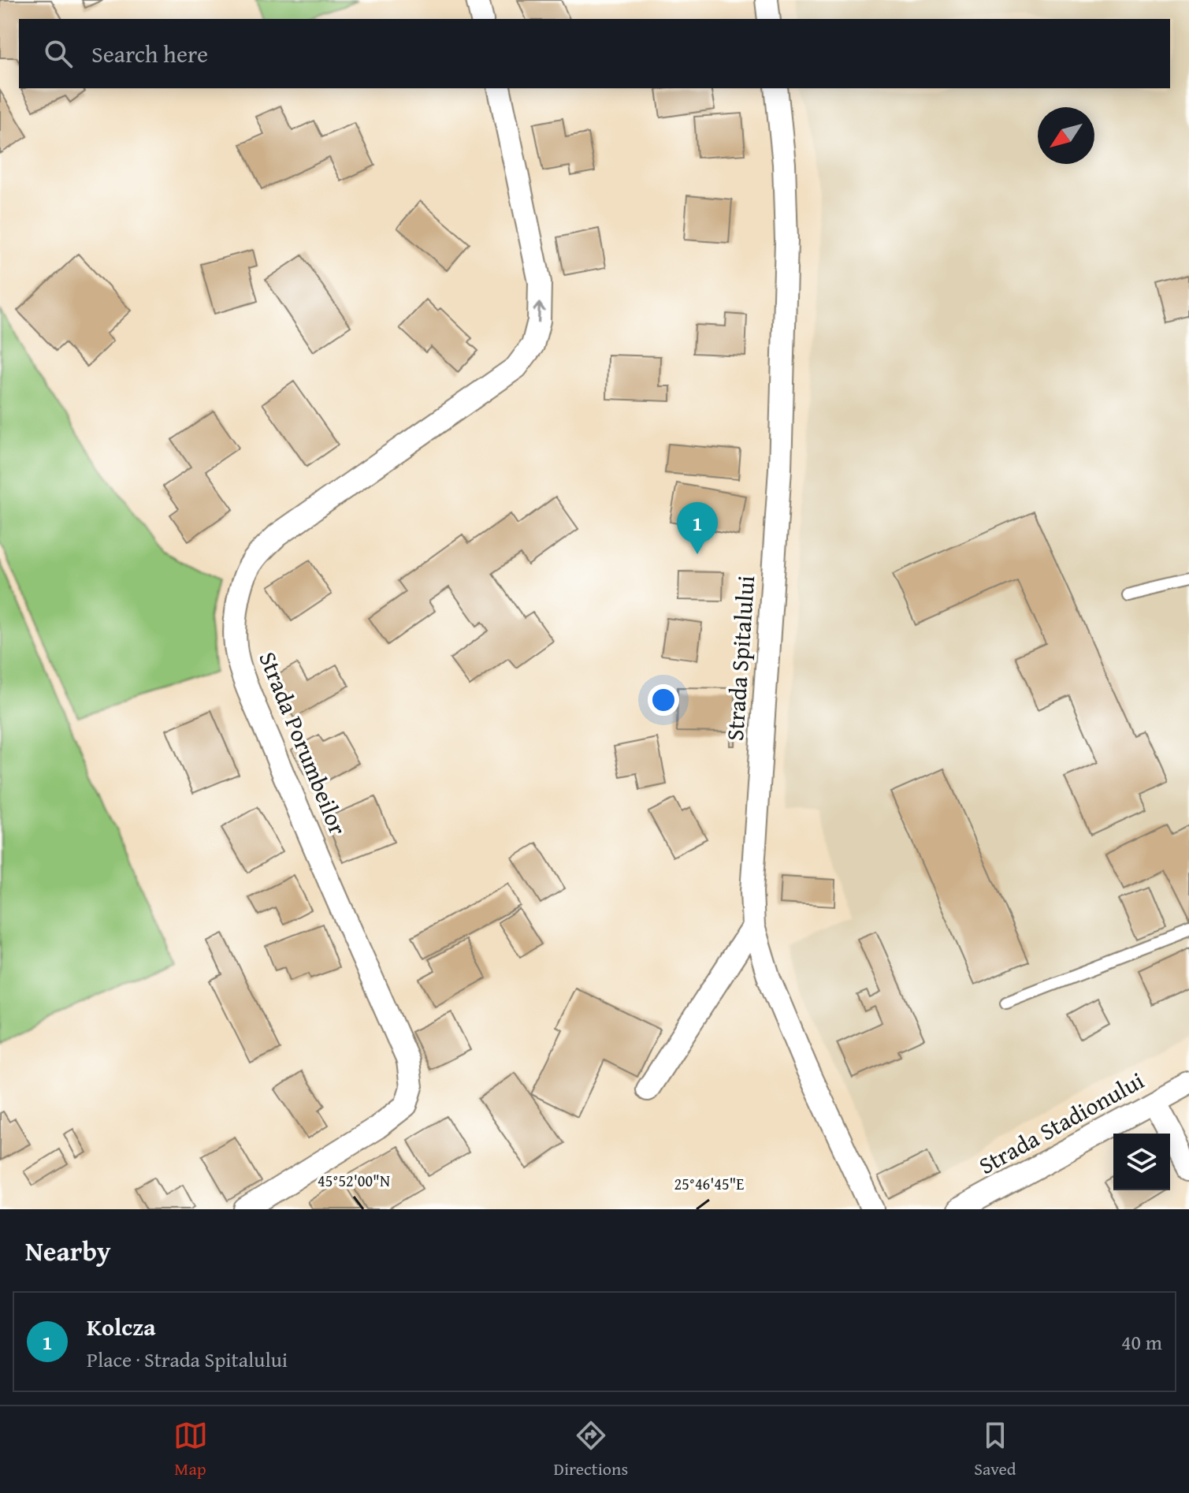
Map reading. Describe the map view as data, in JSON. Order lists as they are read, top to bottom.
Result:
{
  "streets": {
    "street": ["Strada Spitalului", "Strada Porumbeilor", "Strada Stadionului"]
  },
  "one_way": ["Strada Porumbeilor"],
  "north": "bottom left",
  "page": {
    "search": "Search here",
    "pins": "1",
    "heading": "Nearby",
    "list": [
      {
        "mark": "1",
        "name": "Kolcza",
        "note": "Place · Strada Spitalului",
        "value": "40 m"
      }
    ],
    "nav": ["Map", "Directions", "Saved"]
  },
  "coordinates": ["45°52'00\"N", "25°46'45\"E"]
}
